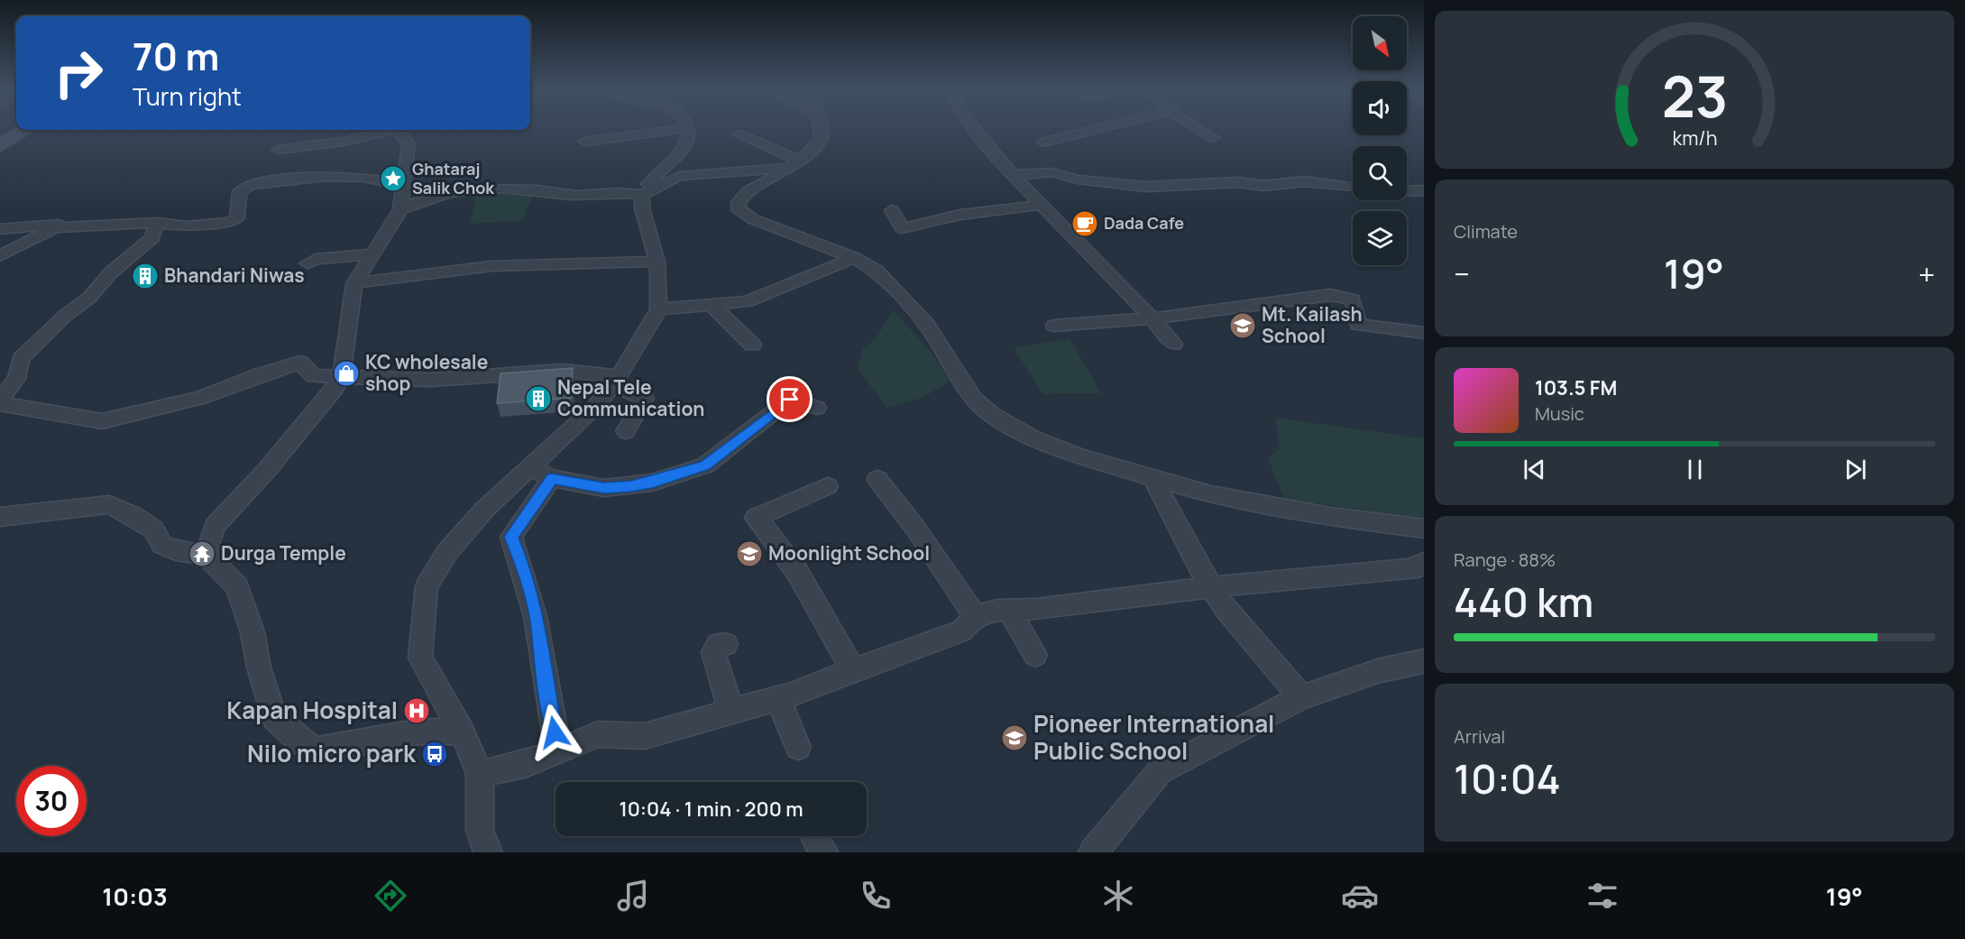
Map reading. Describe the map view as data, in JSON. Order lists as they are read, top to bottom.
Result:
{
  "places": {
    "place": ["Ghataraj Salik Chok"],
    "cafe": ["Dada Cafe"],
    "building": ["Bhandari Niwas", "Nepal Tele Communication"],
    "school or university": ["Mt. Kailash School", "Moonlight School", "Pioneer International Public School"],
    "shop": ["KC wholesale shop"],
    "temple": ["Durga Temple"],
    "hospital": ["Kapan Hospital"],
    "bus stop": ["Nilo micro park"]
  },
  "north": "bottom right",
  "page": {
    "turn": ["70 m", "Turn right"],
    "tile": [
      "Climate",
      ["Range · 88%", "440 km"],
      ["Arrival", "10:04"]
    ],
    "heat": ["−", "19°", "+"],
    "song": ["103.5 FM", "Music"],
    "limit": "30",
    "trip": "10:04 · 1 min · 200 m",
    "tabs": ["10:03", "19°"],
    "gauge": ["23", "km/h"]
  }
}
